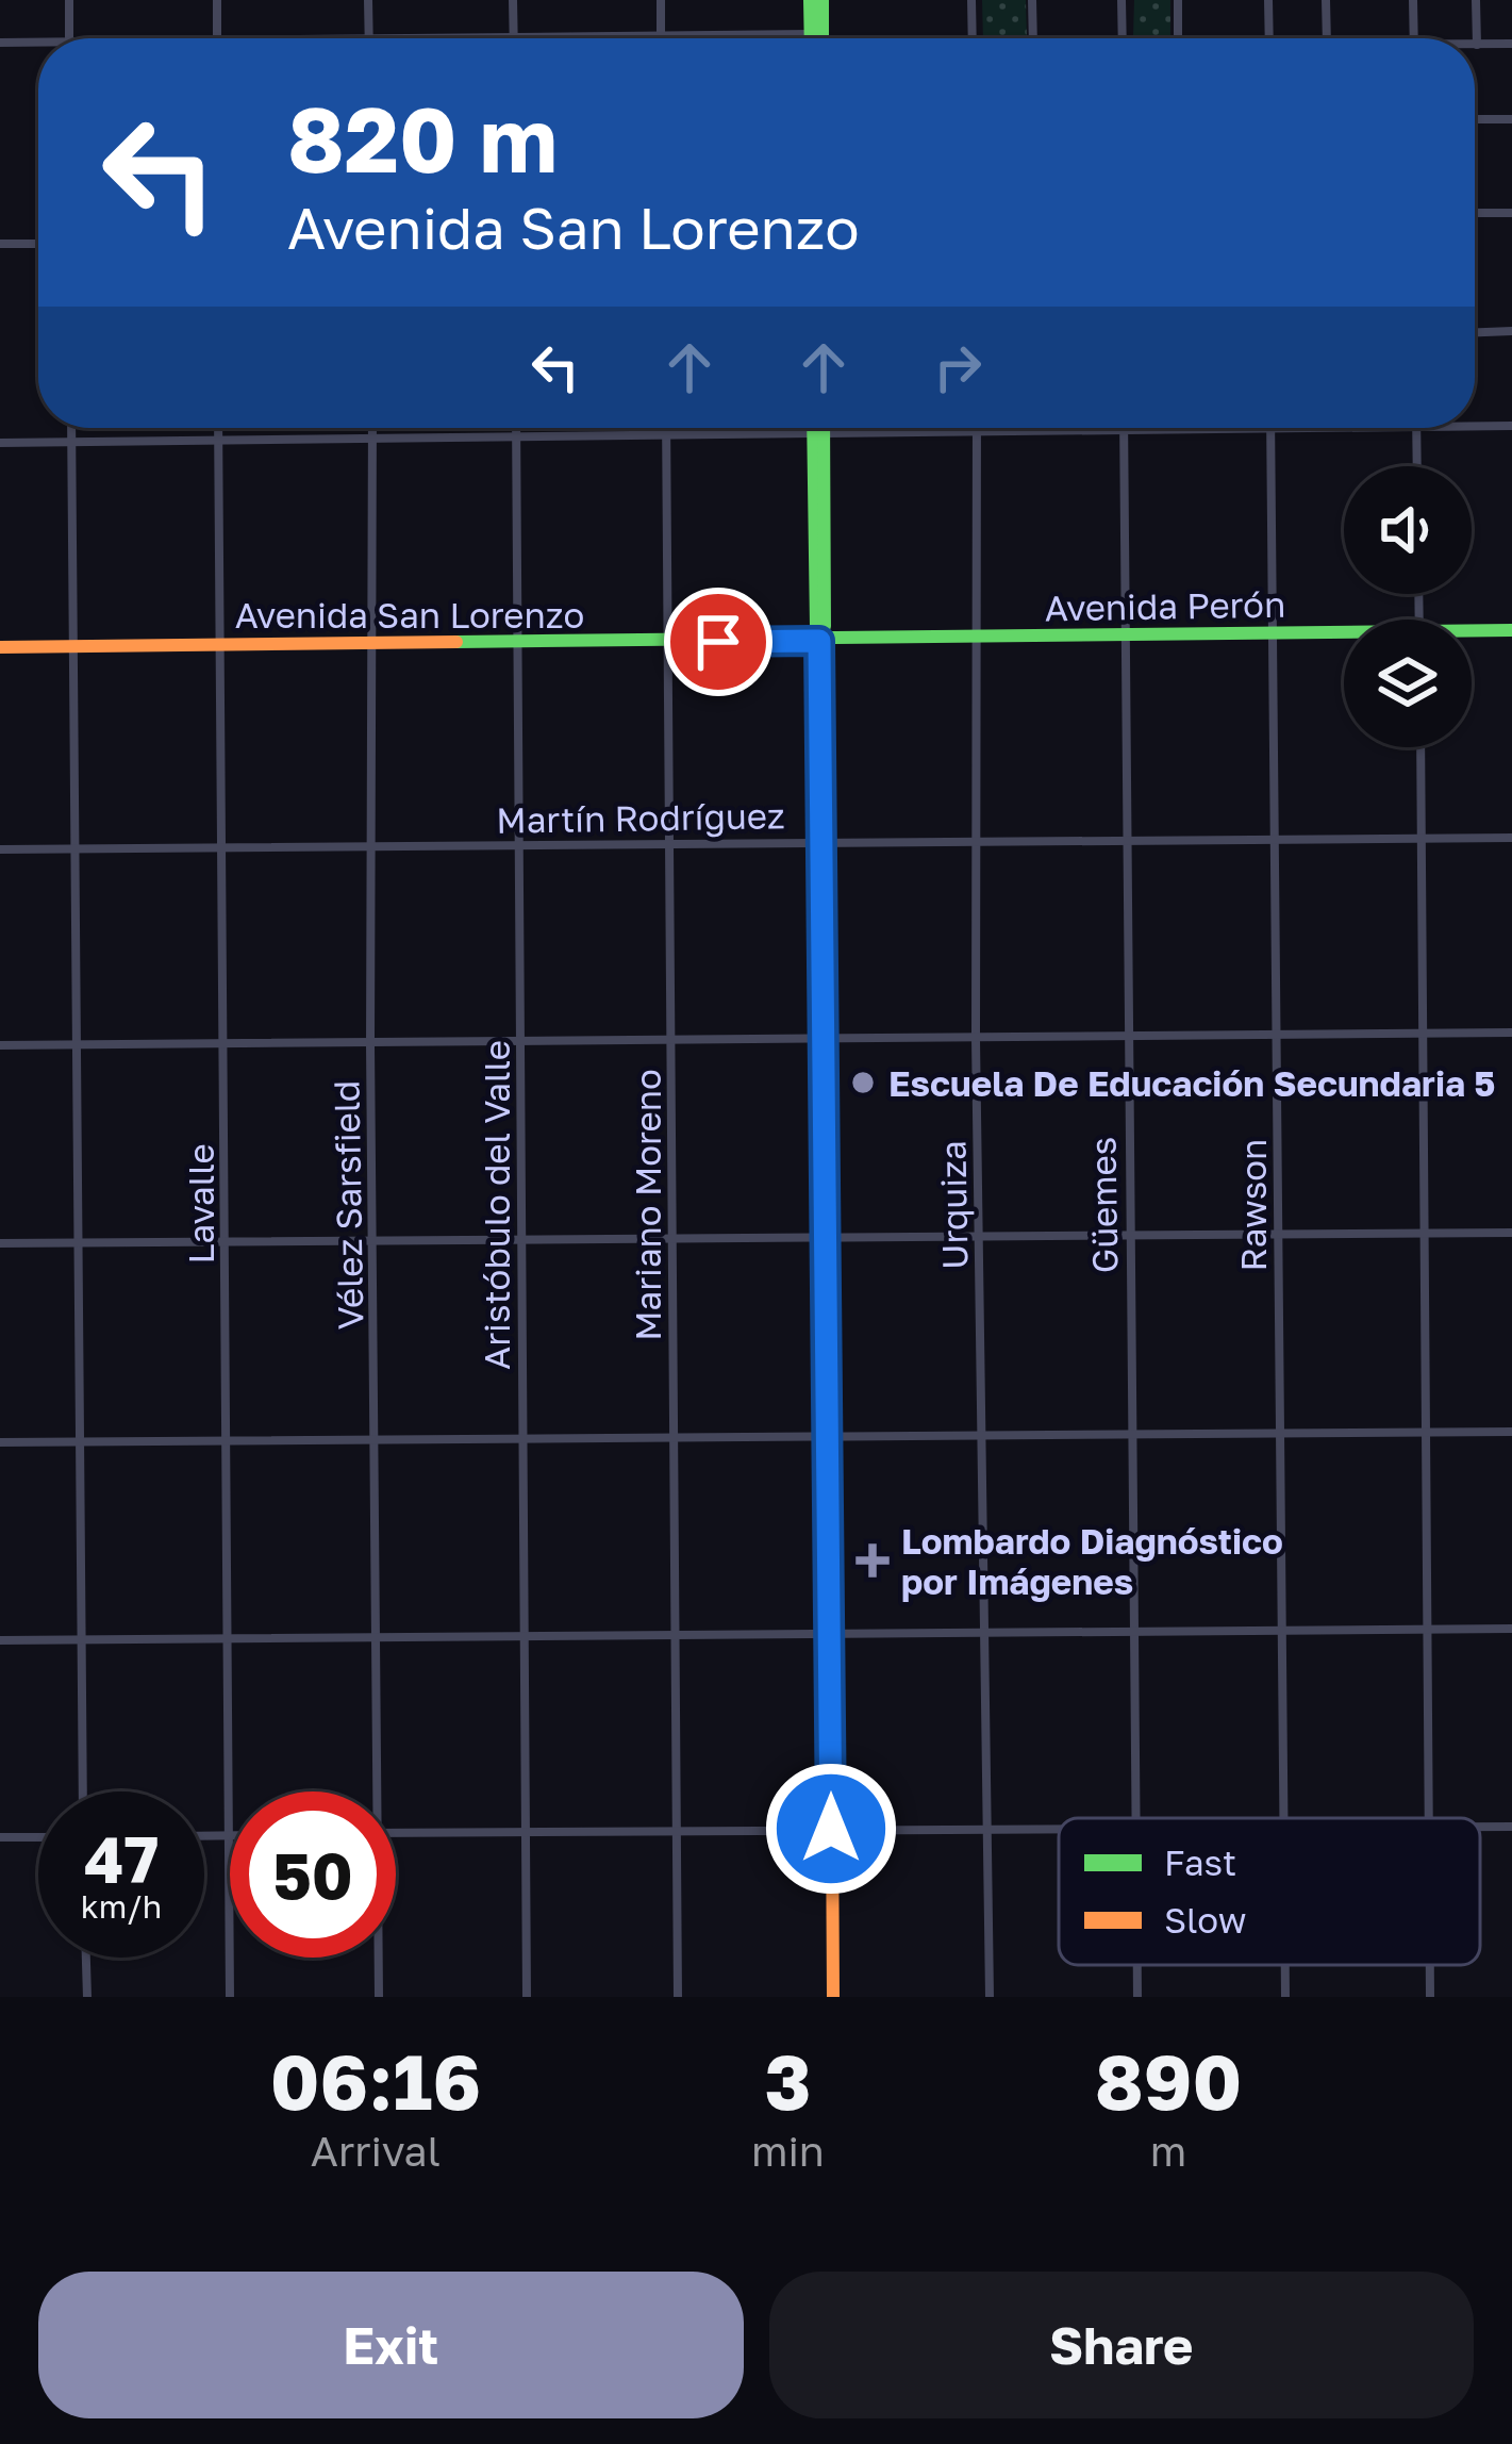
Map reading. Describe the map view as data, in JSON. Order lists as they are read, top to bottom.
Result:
{
  "streets": {
    "main road": ["Avenida Perón", "Avenida San Lorenzo"],
    "street": [
      "Martín Rodríguez",
      "Lavalle",
      "Vélez Sarsfield",
      "Aristóbulo del Valle",
      "Mariano Moreno",
      "Urquiza",
      "Güemes",
      "Rawson"
    ]
  },
  "crossings": [
    ["Avenida Perón", "Avenida San Lorenzo"],
    ["Avenida Perón", "Urquiza"],
    ["Avenida Perón", "Güemes"],
    ["Avenida Perón", "Rawson"],
    ["Avenida San Lorenzo", "Lavalle"],
    ["Avenida San Lorenzo", "Vélez Sarsfield"],
    ["Avenida San Lorenzo", "Aristóbulo del Valle"],
    ["Avenida San Lorenzo", "Mariano Moreno"],
    ["Martín Rodríguez", "Lavalle"],
    ["Martín Rodríguez", "Vélez Sarsfield"],
    ["Martín Rodríguez", "Aristóbulo del Valle"],
    ["Martín Rodríguez", "Mariano Moreno"],
    ["Martín Rodríguez", "Urquiza"],
    ["Martín Rodríguez", "Güemes"],
    ["Martín Rodríguez", "Rawson"]
  ],
  "places": {
    "other": ["Escuela De Educación Secundaria 5"],
    "health": ["Lombardo Diagnóstico por Imágenes"]
  },
  "legend": ["Fast", "Slow"],
  "page": {
    "turn": ["820 m", "Avenida San Lorenzo"],
    "speed": "47 km/h",
    "limit": "50",
    "eta": [
      "06:16",
      "Arrival",
      "3",
      "min",
      "890",
      "m"
    ],
    "buttons": ["Exit", "Share"]
  }
}
